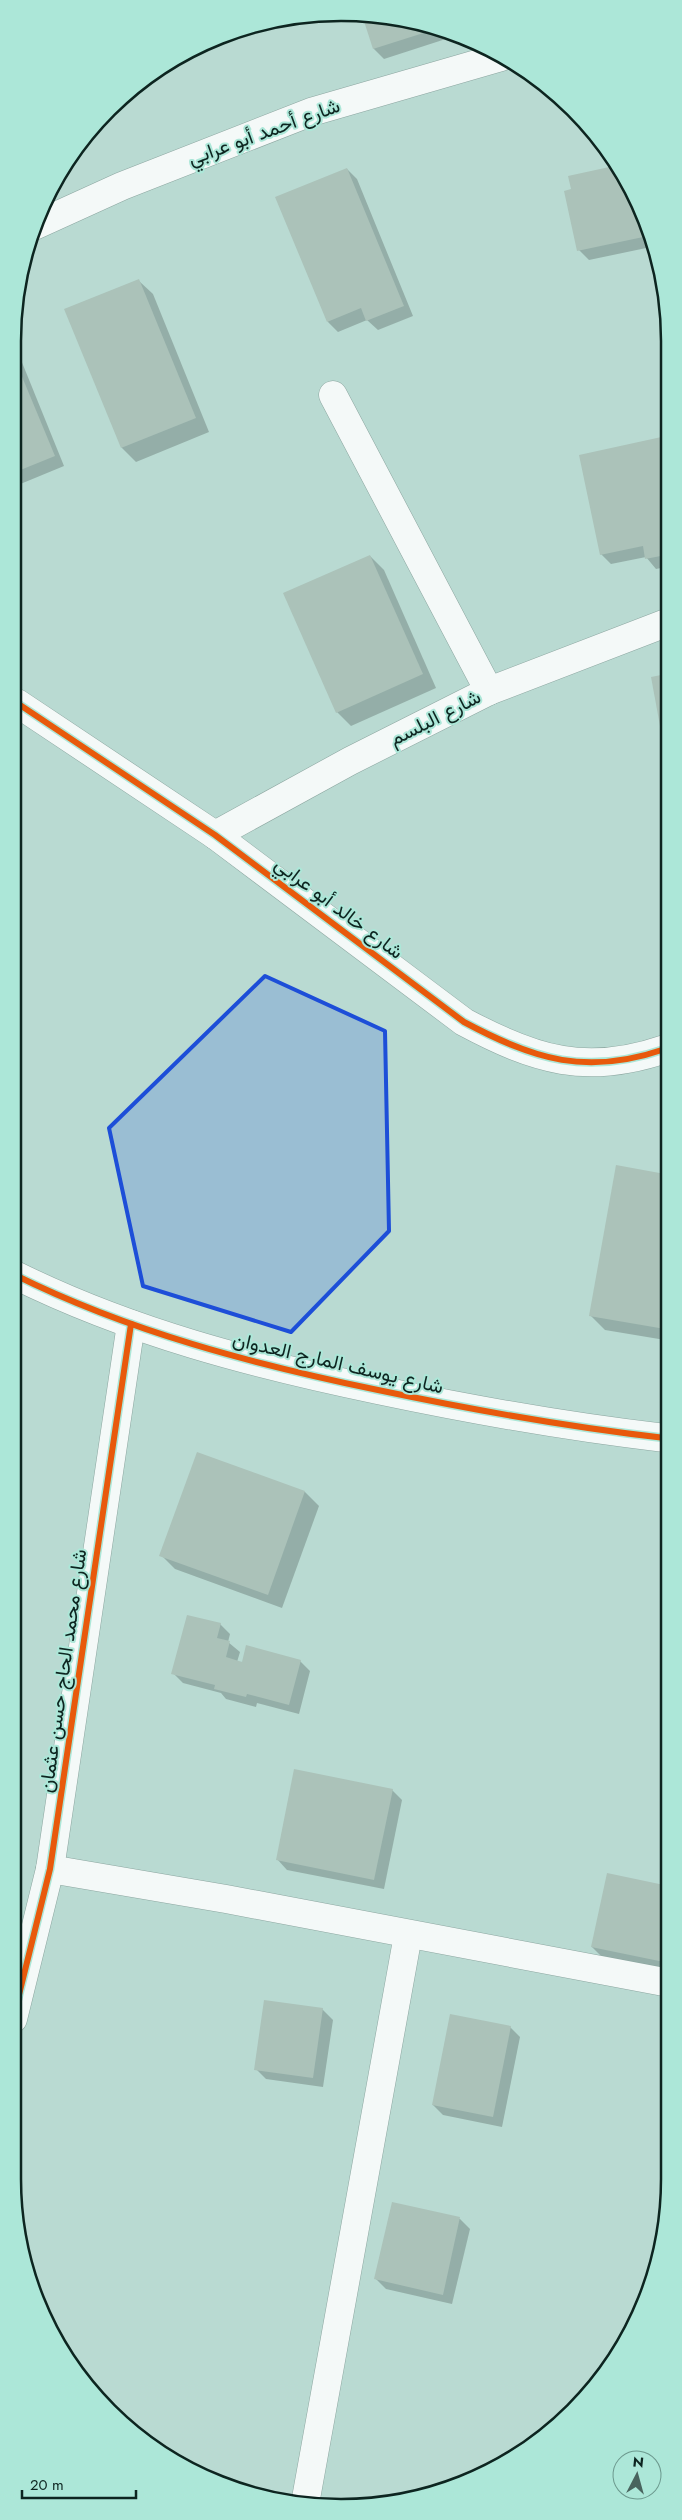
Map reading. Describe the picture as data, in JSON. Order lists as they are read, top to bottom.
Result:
{
  "streets": {
    "street": [
      "شارع أحمد أبو عرابي",
      "شارع البلسم",
      "شارع خالد أبو عرابي",
      "شارع يوسف المارج العدوان",
      "شارع محمد الحاج حسن عثمان"
    ]
  },
  "crossings": [
    ["شارع البلسم", "شارع خالد أبو عرابي"],
    ["شارع يوسف المارج العدوان", "شارع محمد الحاج حسن عثمان"]
  ],
  "scale_bar": "20 m",
  "north": "top"
}
